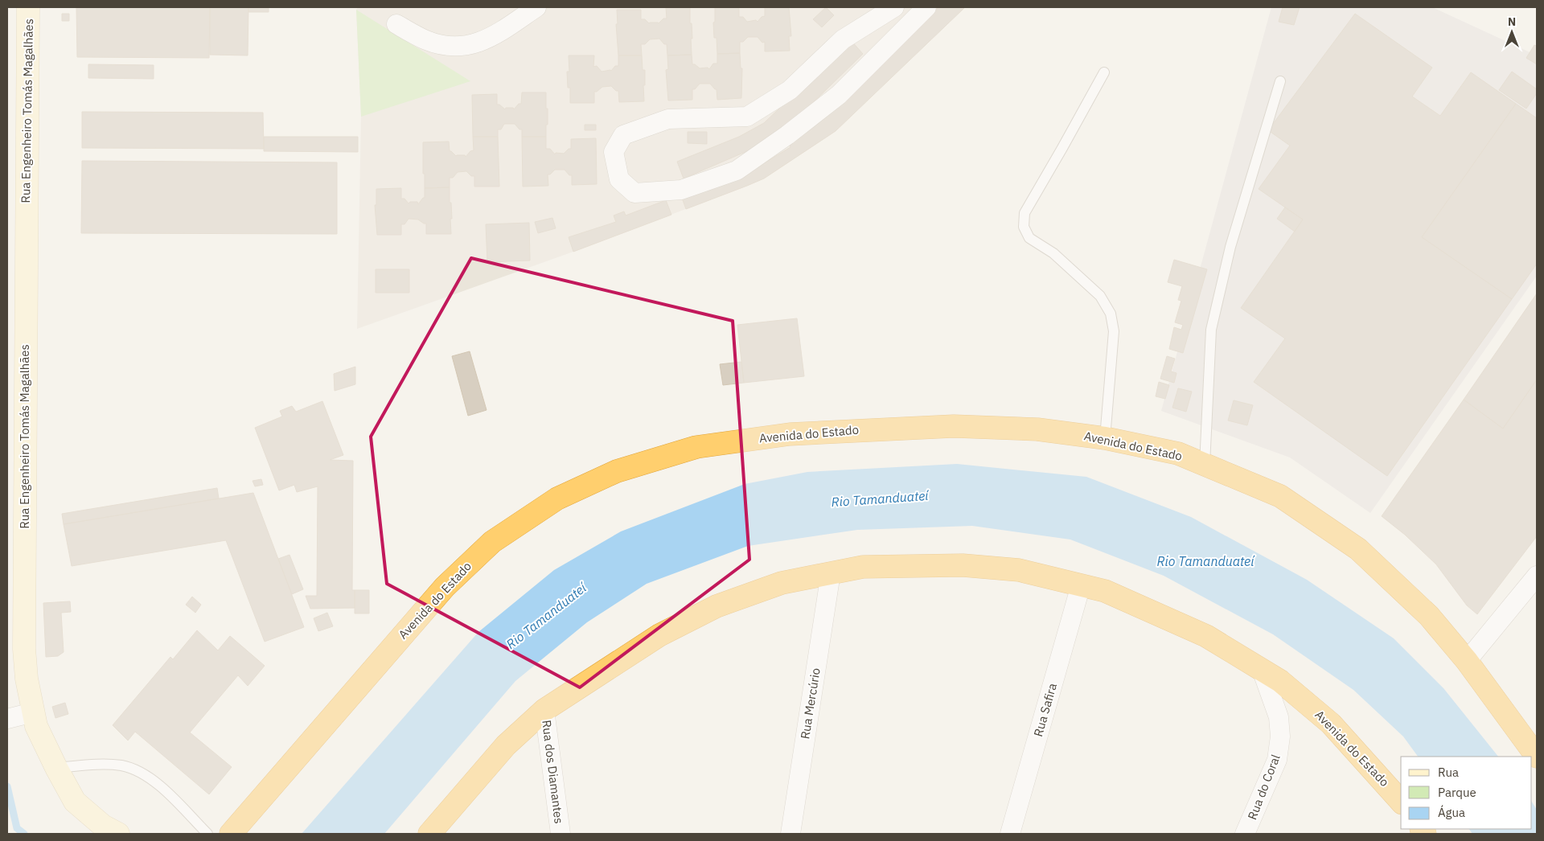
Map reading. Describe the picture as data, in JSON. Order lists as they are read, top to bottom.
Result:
{
  "streets": {
    "highway": ["Avenida do Estado"],
    "street": [
      "Rua Engenheiro Tomás Magalhães",
      "Rua Mercúrio",
      "Rua Safira",
      "Rua dos Diamantes",
      "Rua do Coral"
    ]
  },
  "crossings": [
    ["Avenida do Estado", "Rua Mercúrio"],
    ["Avenida do Estado", "Rua Safira"],
    ["Avenida do Estado", "Rua dos Diamantes"],
    ["Avenida do Estado", "Rua do Coral"]
  ],
  "water": ["Rio Tamanduateí"],
  "legend": ["Rua", "Parque", "Água"],
  "north": "top"
}
